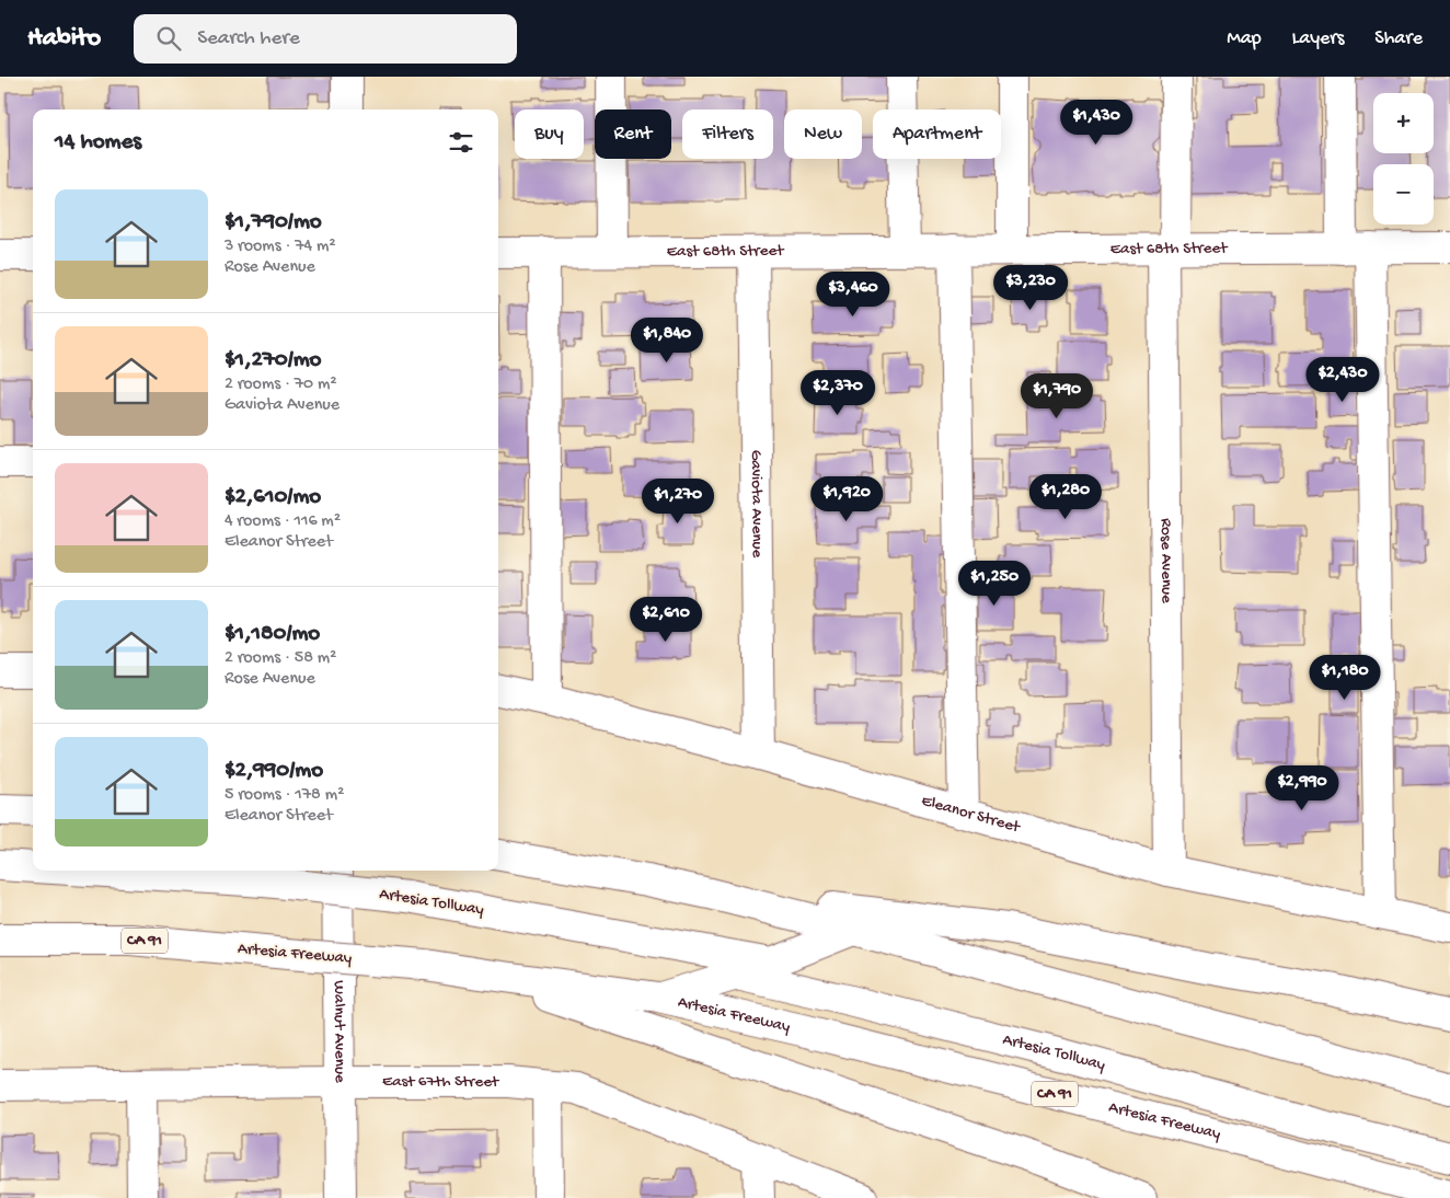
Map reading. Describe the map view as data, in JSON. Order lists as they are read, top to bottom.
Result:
{
  "streets": {
    "main road": [
      "East 68th Street",
      "Gaviota Avenue",
      "Rose Avenue",
      "Eleanor Street",
      "Artesia Tollway",
      "CA 91",
      "Artesia Freeway",
      "Walnut Avenue",
      "East 67th Street"
    ]
  },
  "crossings": [
    ["East 68th Street", "Gaviota Avenue"],
    ["East 68th Street", "Rose Avenue"],
    ["Gaviota Avenue", "Eleanor Street"],
    ["Rose Avenue", "Eleanor Street"],
    ["Artesia Tollway", "Artesia Freeway"],
    ["Walnut Avenue", "East 67th Street"]
  ],
  "page": {
    "header": "Habito",
    "search": "Search here",
    "nav": ["Map", "Layers", "Share"],
    "map_buttons": ["+", "−"],
    "price": [
      "$1,430",
      "$3,230",
      "$3,460",
      "$1,840",
      "$2,430",
      "$2,370",
      "$1,790",
      "$1,280",
      "$1,920",
      "$1,270",
      "$1,250",
      "$2,610",
      "$1,180",
      "$2,990"
    ],
    "chip": [
      "Buy",
      "Rent",
      "Filters",
      "New",
      "Apartment"
    ],
    "heading": "14 homes",
    "list": [
      {
        "name": "$1,790/mo",
        "note": "3 rooms · 74 m² · Rose Avenue"
      },
      {
        "name": "$1,270/mo",
        "note": "2 rooms · 70 m² · Gaviota Avenue"
      },
      {
        "name": "$2,610/mo",
        "note": "4 rooms · 116 m² · Eleanor Street"
      },
      {
        "name": "$1,180/mo",
        "note": "2 rooms · 58 m² · Rose Avenue"
      },
      {
        "name": "$2,990/mo",
        "note": "5 rooms · 178 m² · Eleanor Street"
      }
    ]
  }
}
